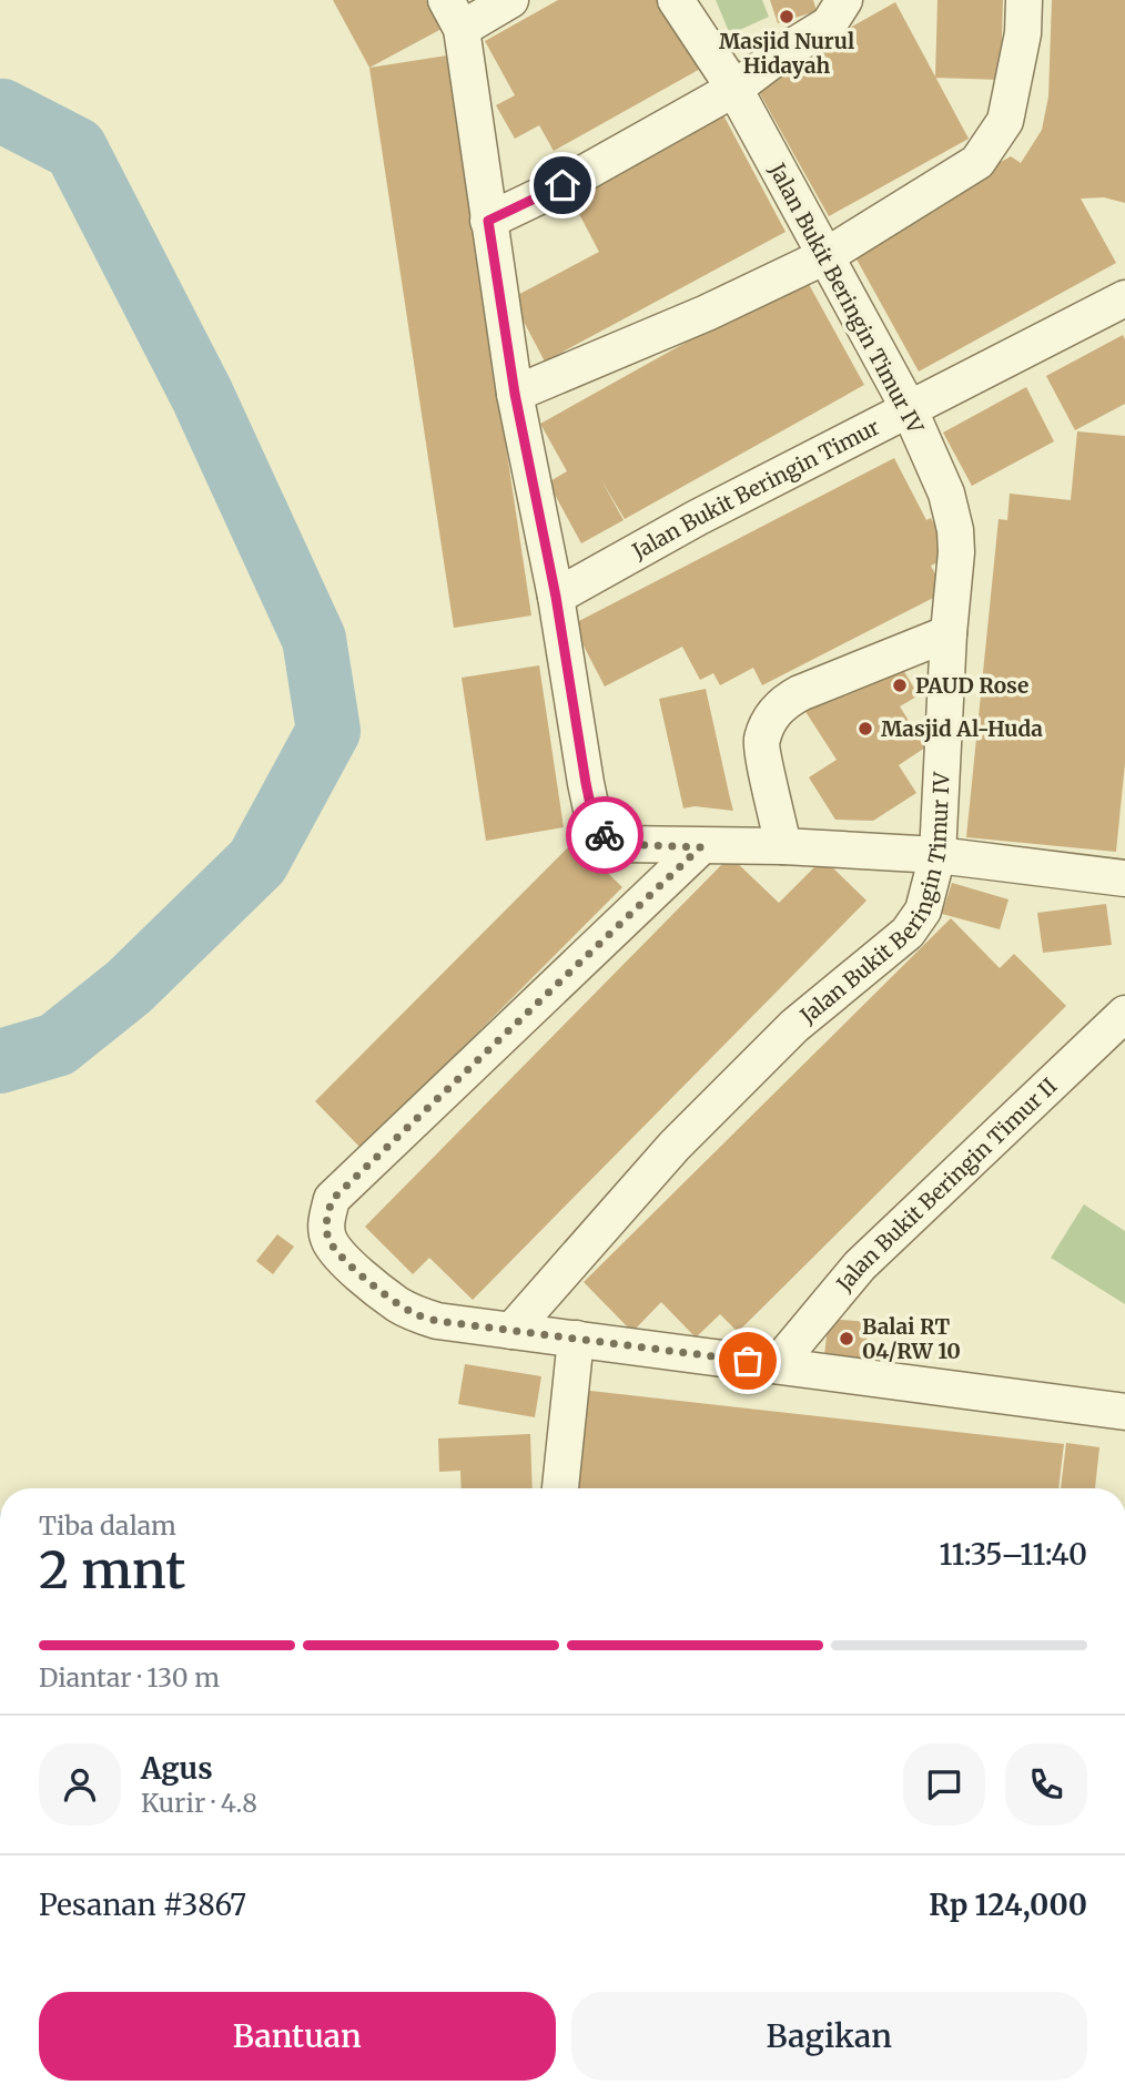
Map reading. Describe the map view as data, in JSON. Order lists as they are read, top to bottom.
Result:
{
  "streets": {
    "street": ["Jalan Bukit Beringin Timur IV", "Jalan Bukit Beringin Timur", "Jalan Bukit Beringin Timur II"]
  },
  "crossings": [
    ["Jalan Bukit Beringin Timur IV", "Jalan Bukit Beringin Timur"]
  ],
  "places": [
    "Masjid Nurul Hidayah",
    "PAUD Rose",
    "Masjid Al-Huda",
    "Balai RT 04/RW 10"
  ],
  "page": {
    "heading": ["2 mnt", "Tiba dalam", "11:35–11:40"],
    "panel": [
      "Agus",
      "Kurir · 4.8",
      "Pesanan #3867",
      "Rp 124,000"
    ],
    "bar": "Diantar · 130 m",
    "buttons": ["Bantuan", "Bagikan"]
  }
}
